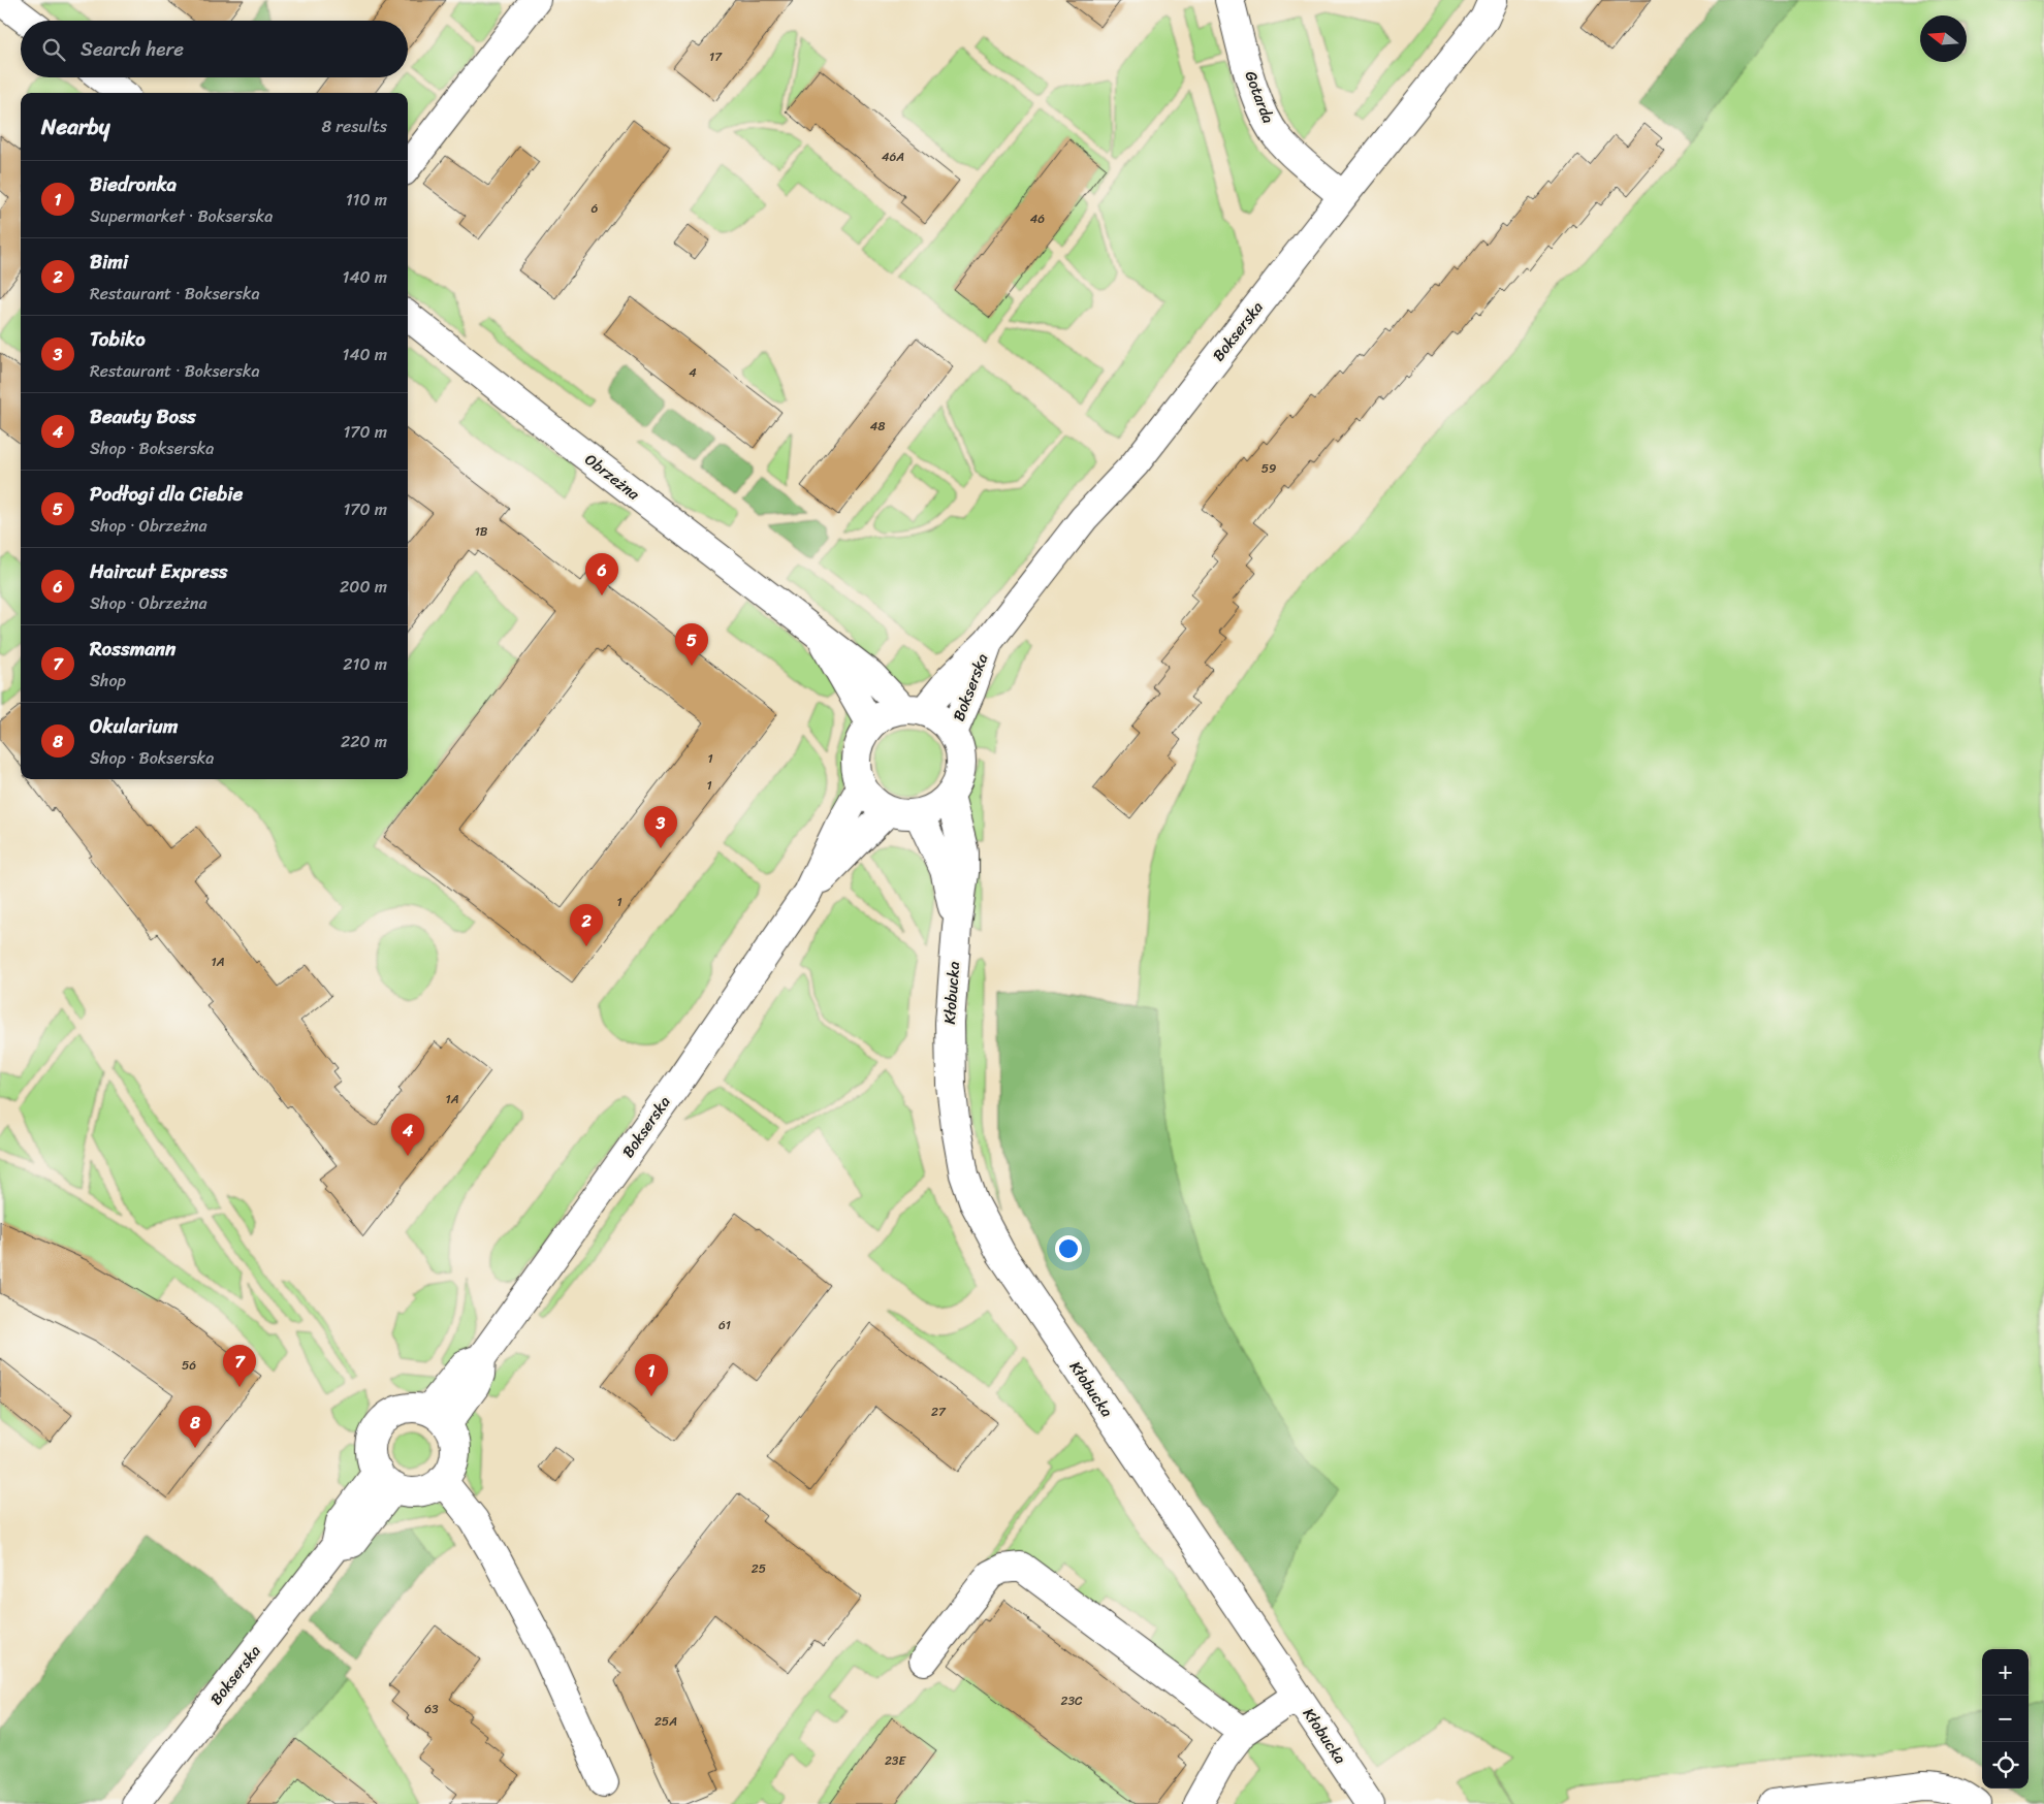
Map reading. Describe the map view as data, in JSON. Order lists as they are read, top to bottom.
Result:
{
  "streets": {
    "street": [
      "Gotarda",
      "Bokserska",
      "Obrzeżna",
      "Kłobucka"
    ]
  },
  "crossings": [
    ["Gotarda", "Bokserska"],
    ["Bokserska", "Obrzeżna"],
    ["Bokserska", "Kłobucka"],
    ["Obrzeżna", "Kłobucka"]
  ],
  "house_numbers": [
    "17",
    "46A",
    "6",
    "46",
    "4",
    "48",
    "59",
    "1B",
    "1",
    "1",
    "1",
    "1A",
    "1A",
    "61",
    "56",
    "27",
    "25",
    "23C",
    "63",
    "25A",
    "23E"
  ],
  "north": "left",
  "page": {
    "search": "Search here",
    "heading": ["Nearby", "8 results"],
    "list": [
      {
        "mark": "1",
        "name": "Biedronka",
        "note": "Supermarket · Bokserska",
        "value": "110 m"
      },
      {
        "mark": "2",
        "name": "Bimi",
        "note": "Restaurant · Bokserska",
        "value": "140 m"
      },
      {
        "mark": "3",
        "name": "Tobiko",
        "note": "Restaurant · Bokserska",
        "value": "140 m"
      },
      {
        "mark": "4",
        "name": "Beauty Boss",
        "note": "Shop · Bokserska",
        "value": "170 m"
      },
      {
        "mark": "5",
        "name": "Podłogi dla Ciebie",
        "note": "Shop · Obrzeżna",
        "value": "170 m"
      },
      {
        "mark": "6",
        "name": "Haircut Express",
        "note": "Shop · Obrzeżna",
        "value": "200 m"
      },
      {
        "mark": "7",
        "name": "Rossmann",
        "note": "Shop",
        "value": "210 m"
      },
      {
        "mark": "8",
        "name": "Okularium",
        "note": "Shop · Bokserska",
        "value": "220 m"
      }
    ],
    "pins": [
      "6",
      "5",
      "3",
      "2",
      "4",
      "7",
      "1",
      "8"
    ],
    "map_buttons": ["+", "−"]
  }
}
